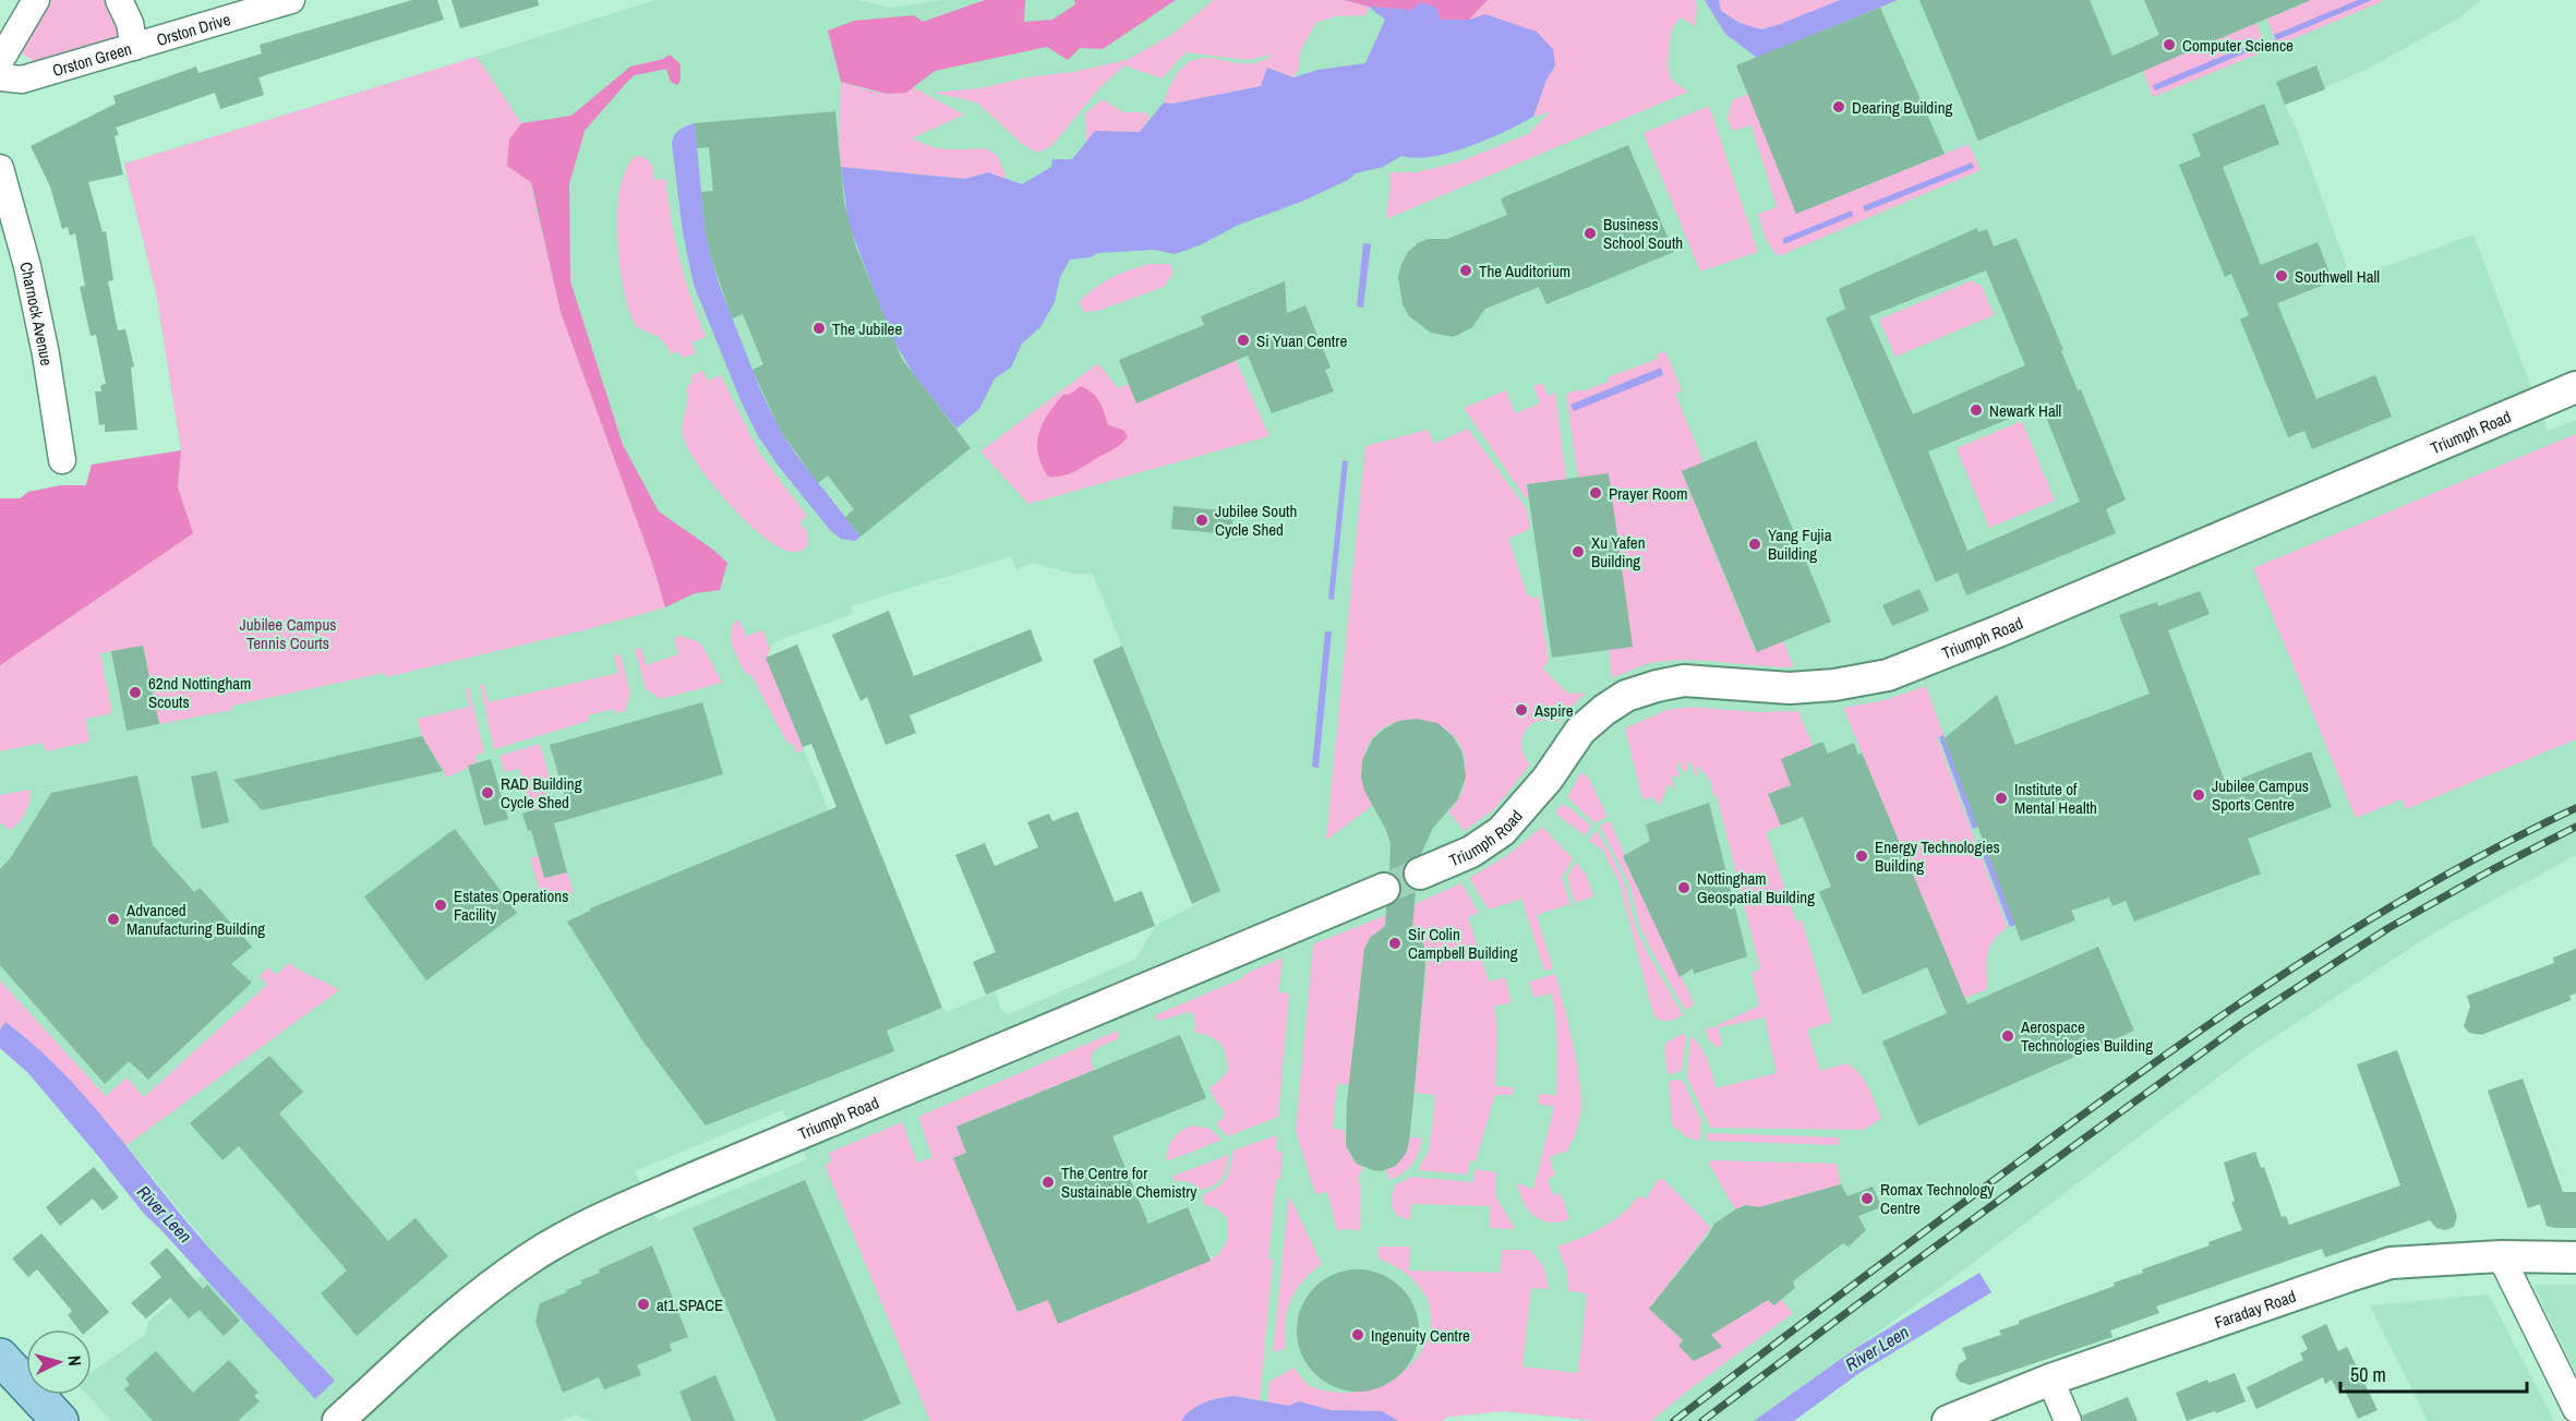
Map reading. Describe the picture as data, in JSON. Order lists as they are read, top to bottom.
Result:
{
  "streets": {
    "street": [
      "Orston Drive",
      "Orston Green",
      "Charnock Avenue",
      "Triumph Road",
      "Faraday Road"
    ]
  },
  "crossings": [
    ["Orston Drive", "Orston Green"]
  ],
  "water": ["River Leen"],
  "parks": ["Jubilee Campus Tennis Courts"],
  "places": [
    "Computer Science",
    "Dearing Building",
    "Business School South",
    "The Auditorium",
    "Southwell Hall",
    "The Jubilee",
    "Si Yuan Centre",
    "Newark Hall",
    "Prayer Room",
    "Jubilee South Cycle Shed",
    "Yang Fujia Building",
    "Xu Yafen Building",
    "62nd Nottingham Scouts",
    "Aspire",
    "RAD Building Cycle Shed",
    "Jubilee Campus Sports Centre",
    "Institute of Mental Health",
    "Energy Technologies Building",
    "Nottingham Geospatial Building",
    "Estates Operations Facility",
    "Advanced Manufacturing Building",
    "Sir Colin Campbell Building",
    "Aerospace Technologies Building",
    "The Centre for Sustainable Chemistry",
    "Romax Technology Centre",
    "at1.SPACE",
    "Ingenuity Centre"
  ],
  "scale_bar": "50 m",
  "north": "right"
}
